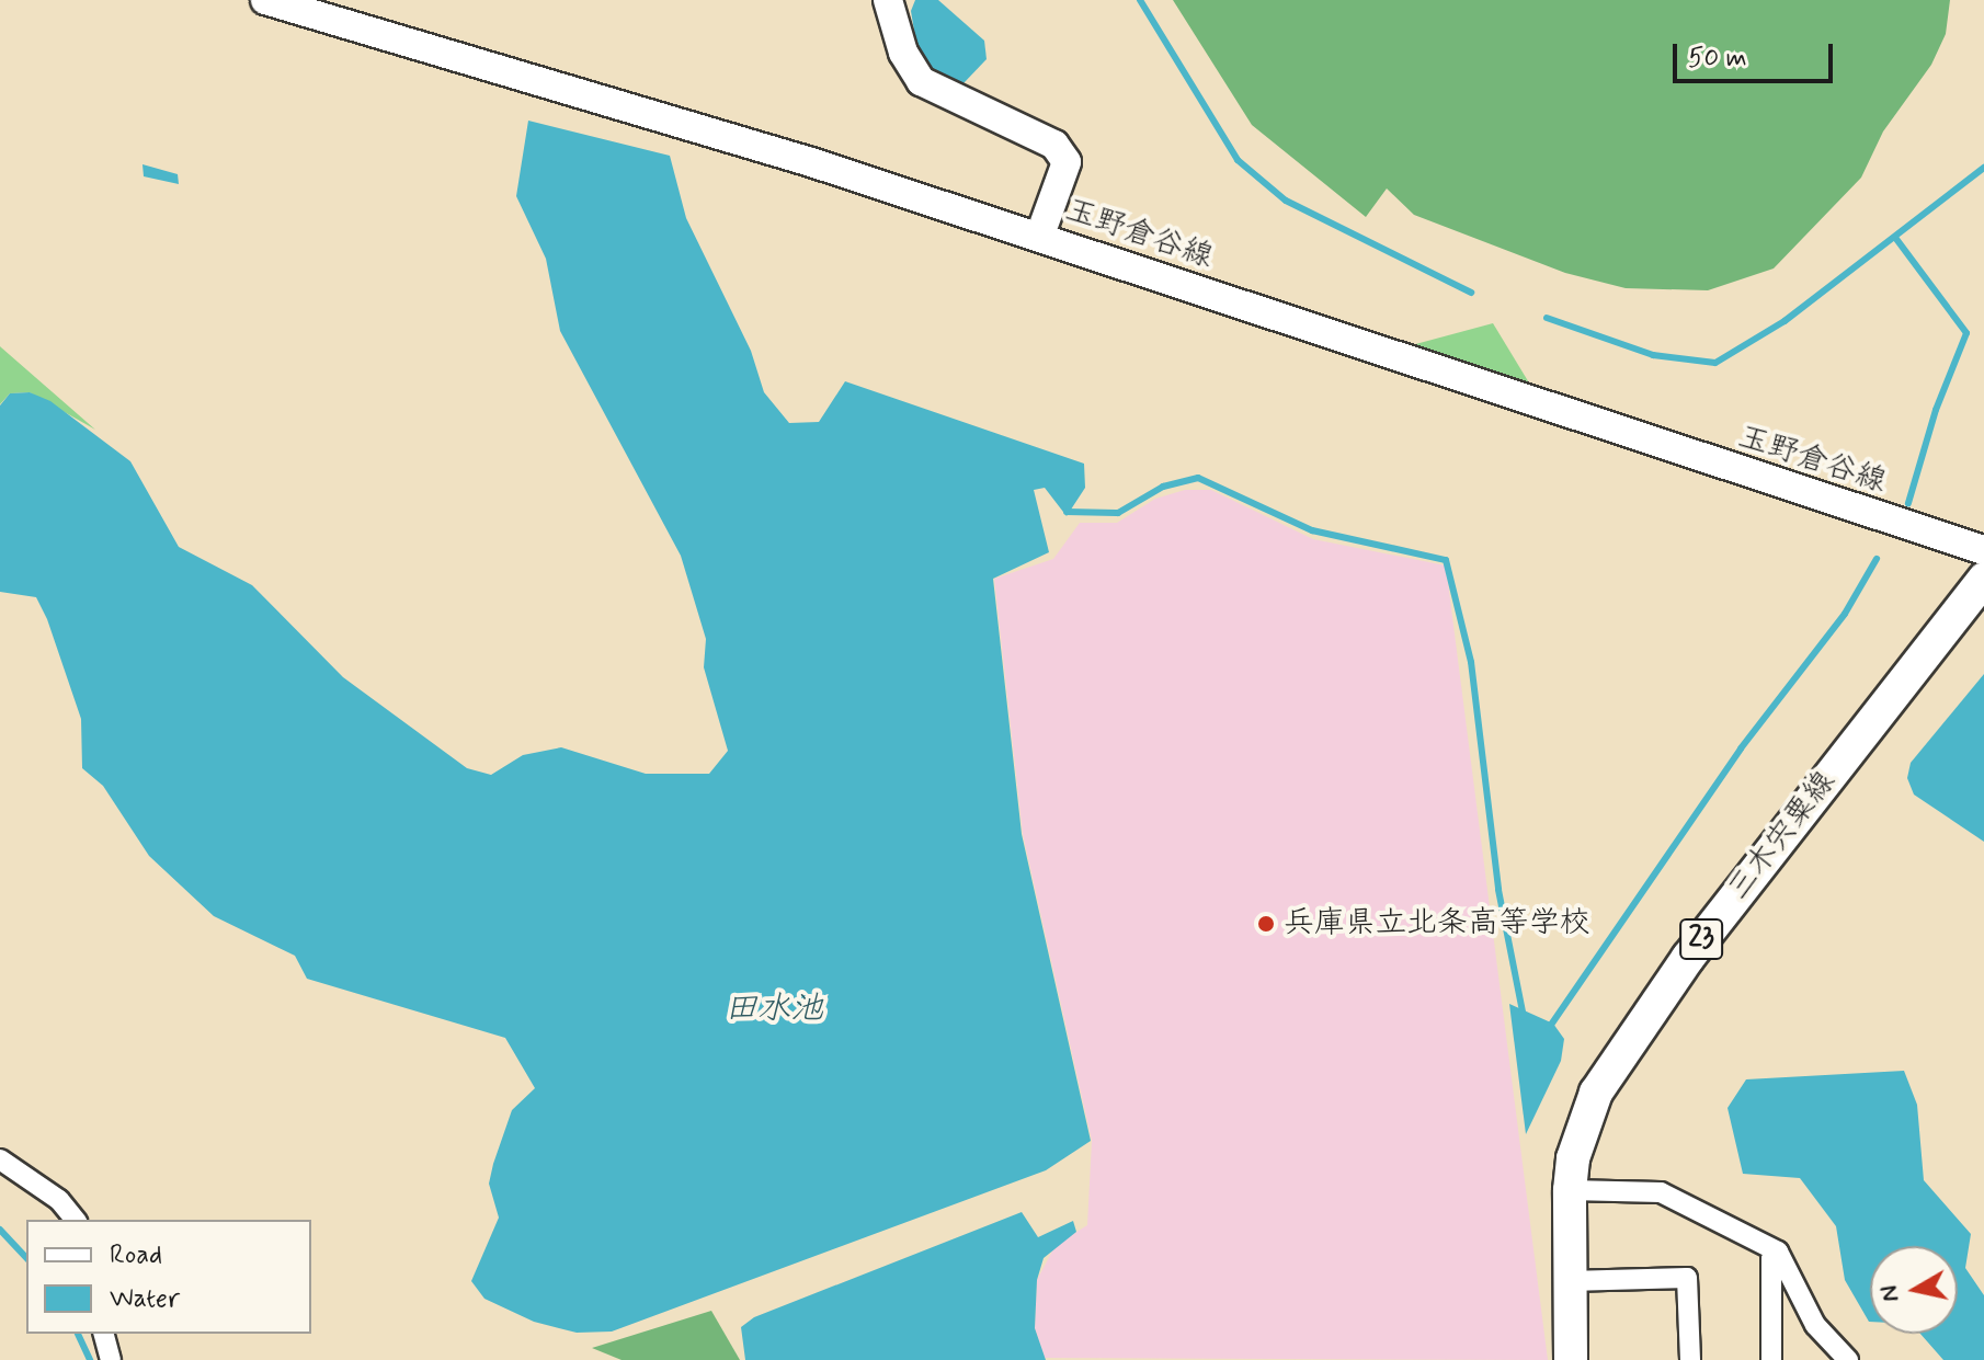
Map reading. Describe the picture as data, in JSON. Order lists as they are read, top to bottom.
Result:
{
  "streets": {
    "main road": ["玉野倉谷線", "三木宍粟線", "23"]
  },
  "water": ["田水池"],
  "places": ["兵庫県立北条高等学校"],
  "legend": ["Road", "Water"],
  "scale_bar": "50 m",
  "north": "left"
}
